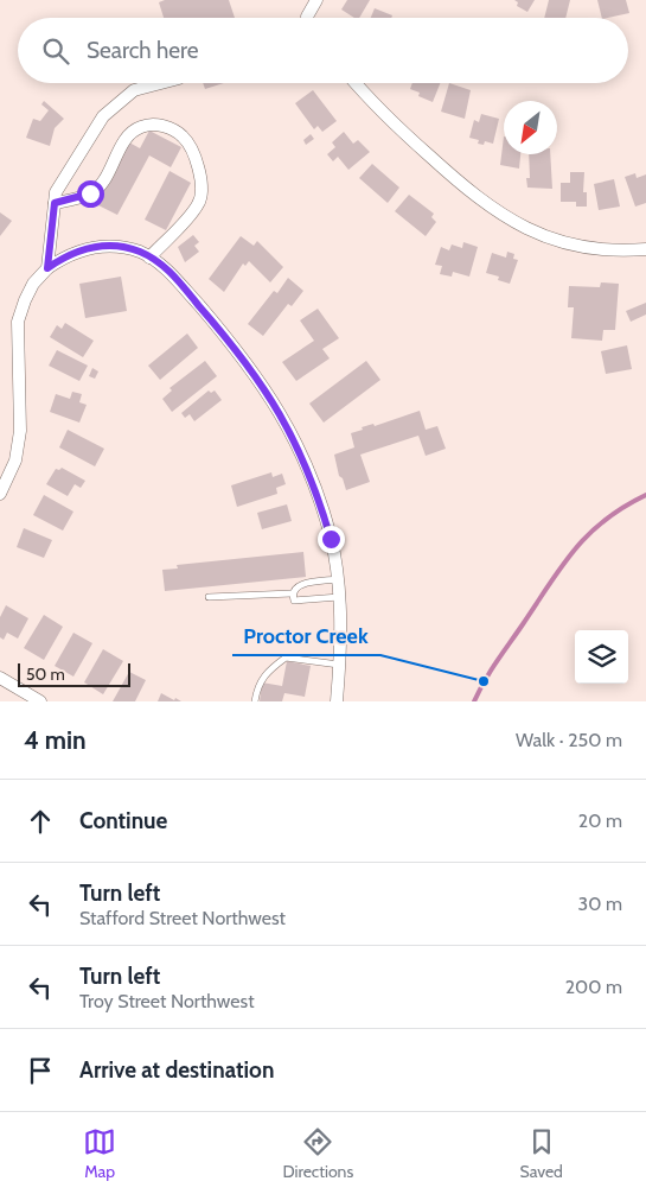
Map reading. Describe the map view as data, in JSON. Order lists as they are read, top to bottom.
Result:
{
  "places": ["Proctor Creek"],
  "scale_bar": "50 m",
  "north": "bottom left",
  "page": {
    "search": "Search here",
    "scale": "50 m",
    "heading": ["4 min", "Walk · 250 m"],
    "list": [
      ["Continue", "20 m"],
      ["Turn left", "Stafford Street Northwest", "30 m"],
      ["Turn left", "Troy Street Northwest", "200 m"],
      "Arrive at destination"
    ],
    "nav": ["Map", "Directions", "Saved"]
  }
}
